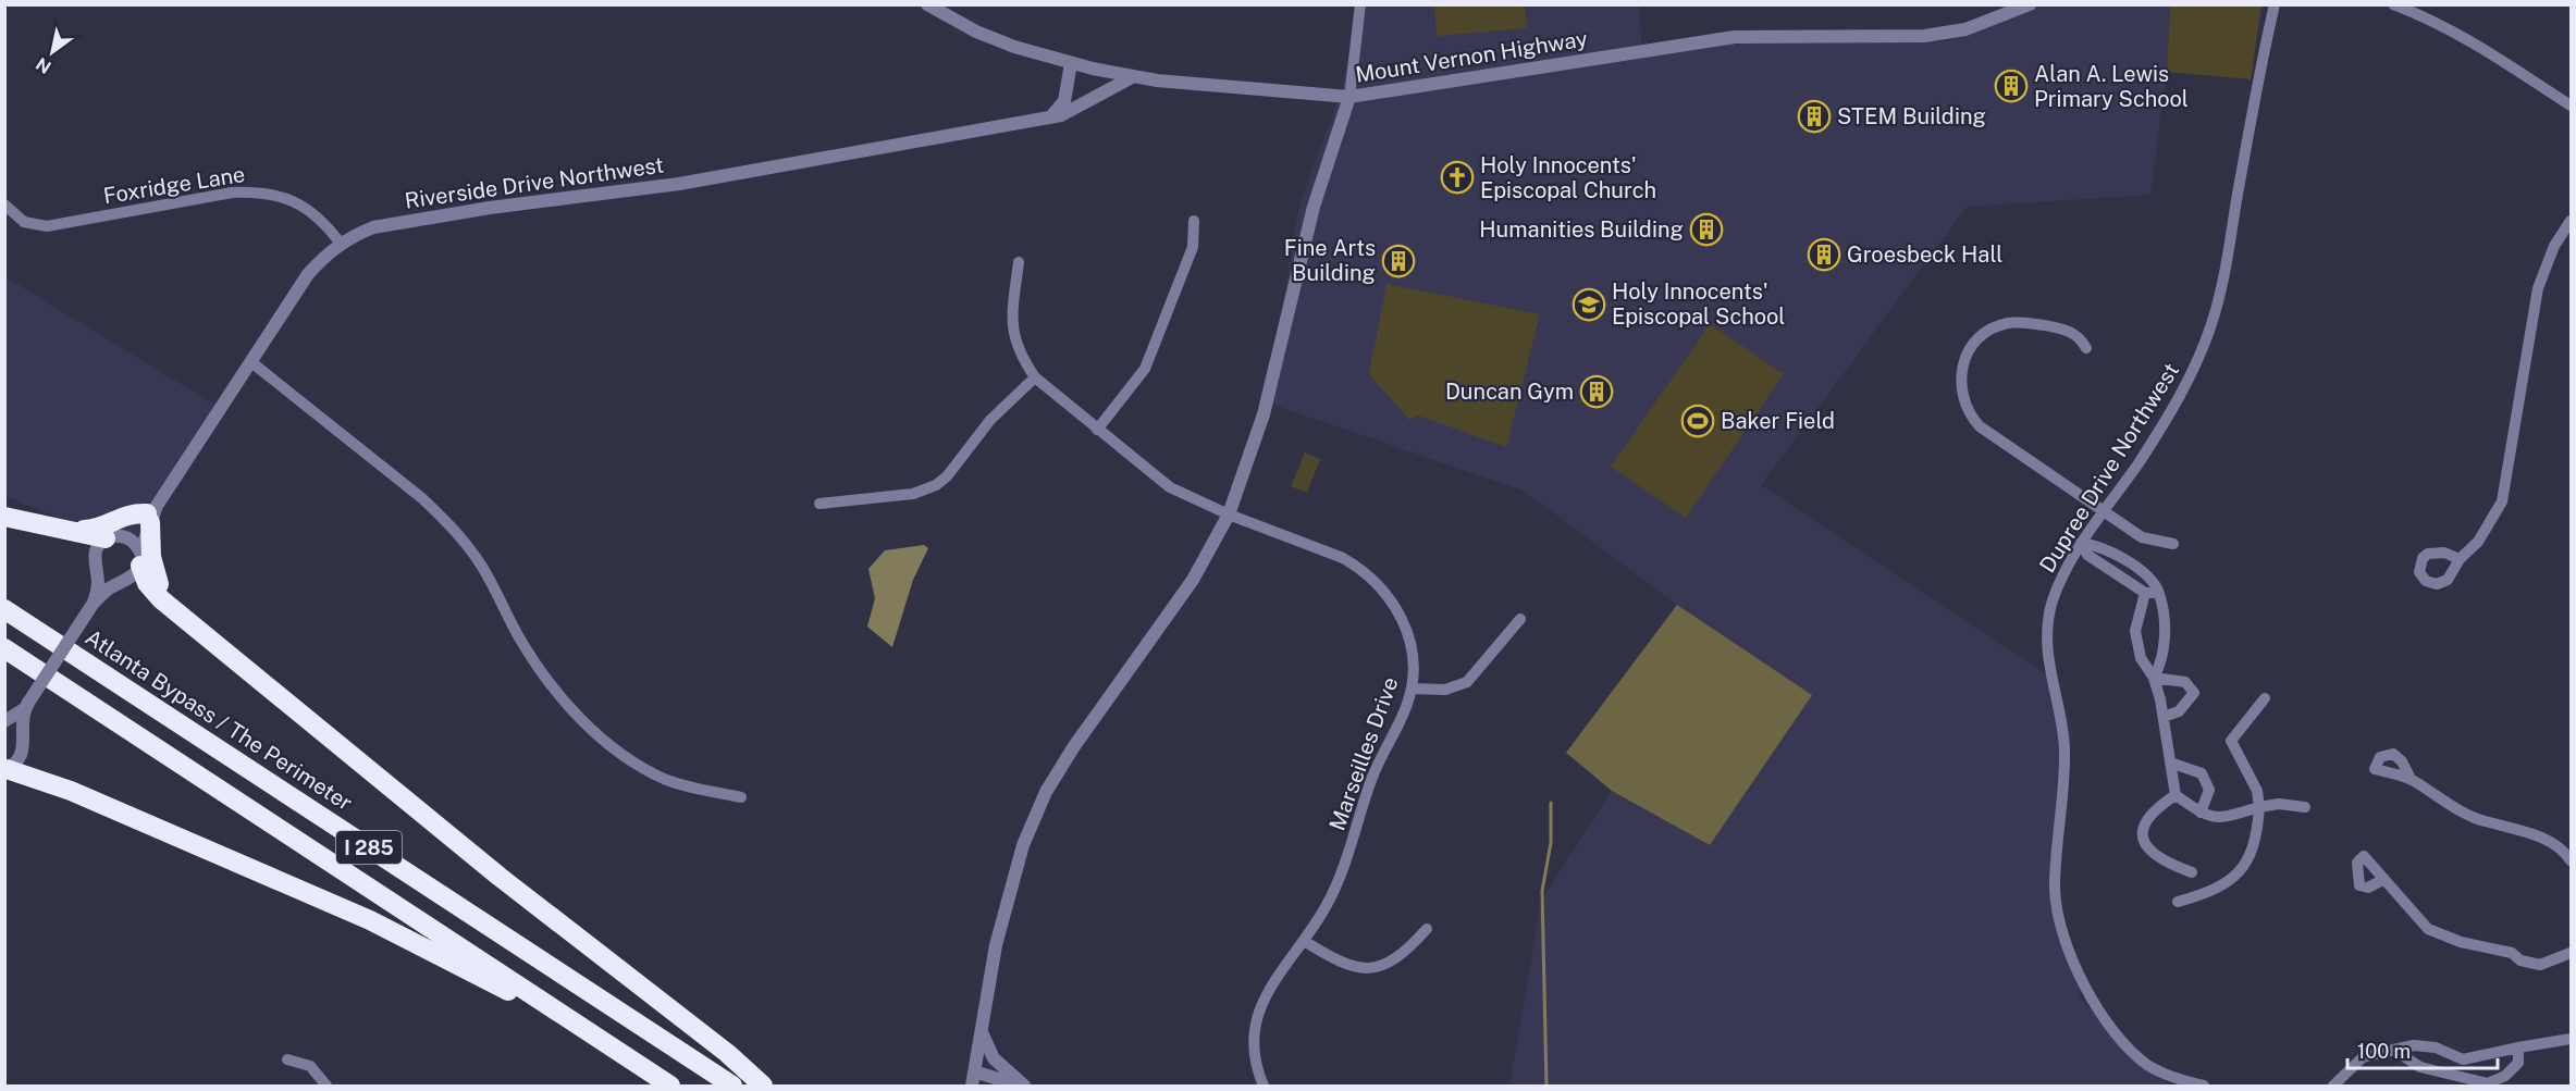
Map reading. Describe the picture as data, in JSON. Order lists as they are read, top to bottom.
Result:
{
  "streets": {
    "highway": ["Atlanta Bypass / The Perimeter", "I 285"],
    "street": [
      "Mount Vernon Highway",
      "Riverside Drive Northwest",
      "Foxridge Lane",
      "Dupree Drive Northwest",
      "Marseilles Drive"
    ]
  },
  "crossings": [
    ["Mount Vernon Highway", "Riverside Drive Northwest"],
    ["Riverside Drive Northwest", "Foxridge Lane"]
  ],
  "places": {
    "building": [
      "Alan A. Lewis Primary School",
      "STEM Building",
      "Humanities Building",
      "Groesbeck Hall",
      "Fine Arts Building",
      "Duncan Gym"
    ],
    "church": ["Holy Innocents' Episcopal Church"],
    "school or university": ["Holy Innocents' Episcopal School"],
    "sports": ["Baker Field"]
  },
  "scale_bar": "100 m",
  "north": "bottom left"
}
